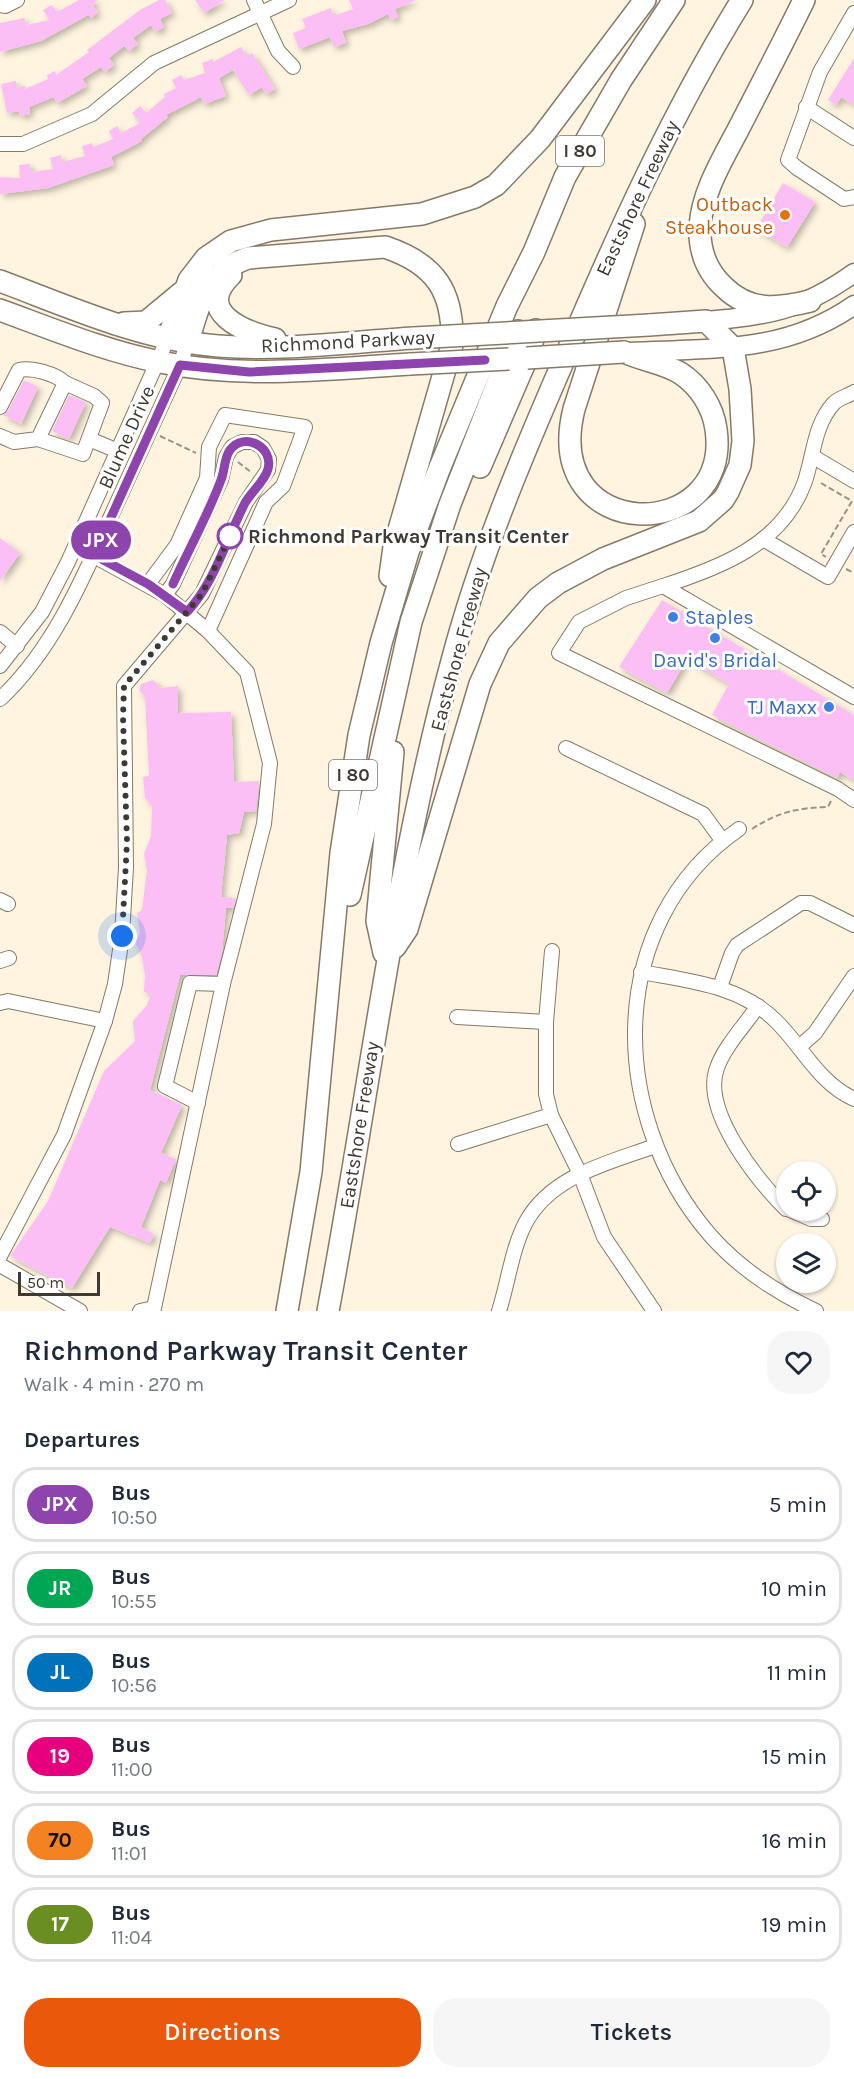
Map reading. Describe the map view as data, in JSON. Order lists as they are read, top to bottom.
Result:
{
  "streets": {
    "highway": ["I 80", "Eastshore Freeway", "Richmond Parkway"],
    "street": ["Blume Drive"]
  },
  "crossings": [
    ["Richmond Parkway", "Blume Drive"]
  ],
  "places": [
    "Outback Steakhouse",
    "Richmond Parkway Transit Center",
    "Staples",
    "David's Bridal",
    "TJ Maxx"
  ],
  "lines": ["bus line JPX"],
  "scale_bar": "50 m",
  "page": {
    "on_map": "JPX",
    "scale": "50 m",
    "heading": [
      ["Richmond Parkway Transit Center", "Walk · 4 min · 270 m"],
      "Departures"
    ],
    "list": [
      {
        "mark": "JPX",
        "name": "Bus",
        "note": "10:50",
        "value": "5 min"
      },
      {
        "mark": "JR",
        "name": "Bus",
        "note": "10:55",
        "value": "10 min"
      },
      {
        "mark": "JL",
        "name": "Bus",
        "note": "10:56",
        "value": "11 min"
      },
      {
        "mark": "19",
        "name": "Bus",
        "note": "11:00",
        "value": "15 min"
      },
      {
        "mark": "70",
        "name": "Bus",
        "note": "11:01",
        "value": "16 min"
      },
      {
        "mark": "17",
        "name": "Bus",
        "note": "11:04",
        "value": "19 min"
      }
    ],
    "buttons": ["Directions", "Tickets"]
  }
}
